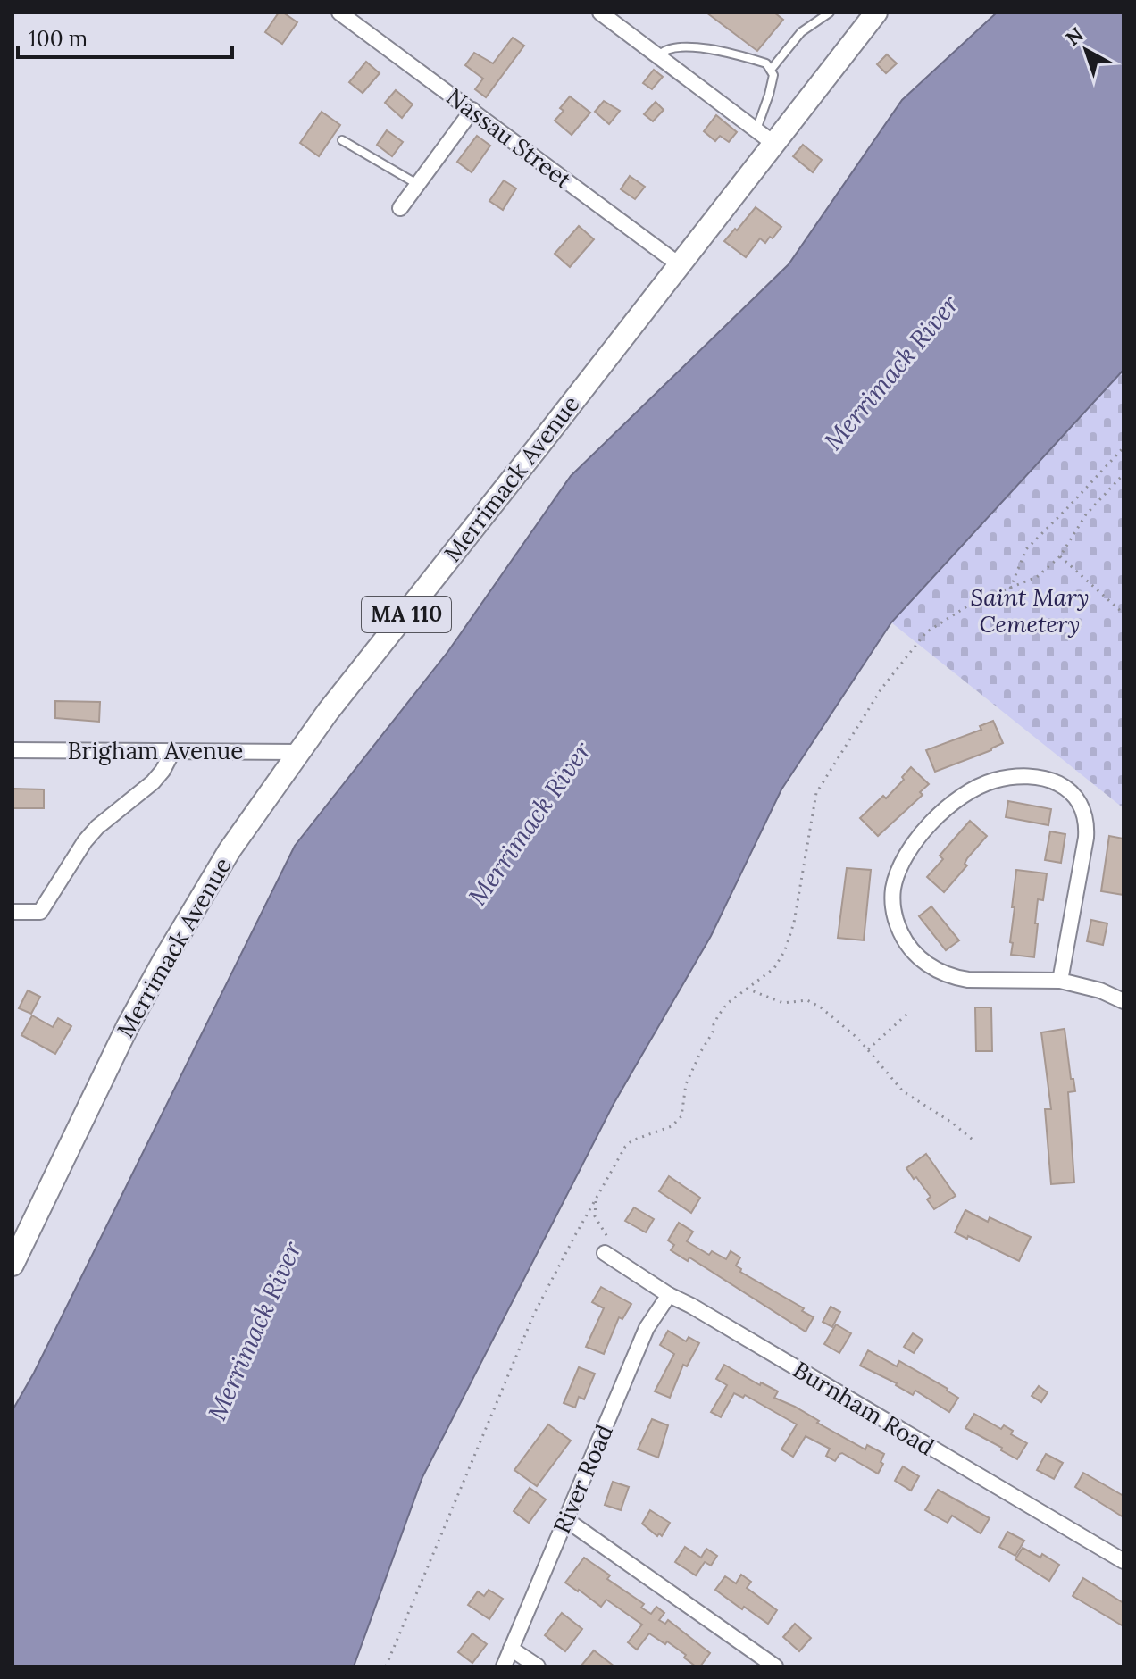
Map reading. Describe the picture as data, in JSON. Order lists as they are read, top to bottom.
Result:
{
  "streets": {
    "main road": ["Merrimack Avenue", "MA 110"],
    "street": [
      "Nassau Street",
      "Brigham Avenue",
      "Burnham Road",
      "River Road"
    ]
  },
  "crossings": [
    ["Nassau Street", "Merrimack Avenue"],
    ["Merrimack Avenue", "Brigham Avenue"],
    ["Burnham Road", "River Road"]
  ],
  "water": ["Merrimack River"],
  "parks": ["Saint Mary Cemetery"],
  "scale_bar": "100 m",
  "north": "top left"
}
